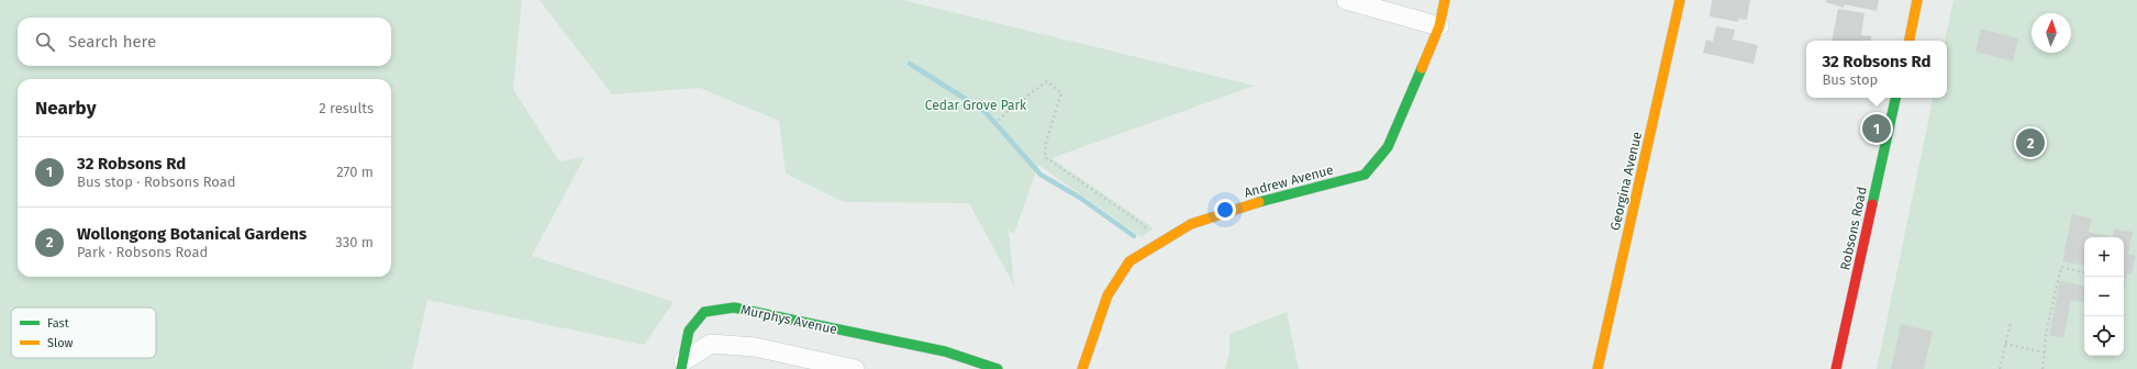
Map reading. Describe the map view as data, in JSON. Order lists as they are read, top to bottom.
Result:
{
  "streets": {
    "street": [
      "Andrew Avenue",
      "Georgina Avenue",
      "Robsons Road",
      "Murphys Avenue"
    ]
  },
  "parks": ["Cedar Grove Park"],
  "legend": ["Fast", "Slow"],
  "north": "top",
  "page": {
    "search": "Search here",
    "popup": ["32 Robsons Rd", "Bus stop"],
    "heading": ["Nearby", "2 results"],
    "pins": ["1", "2"],
    "list": [
      {
        "mark": "1",
        "name": "32 Robsons Rd",
        "note": "Bus stop · Robsons Road",
        "value": "270 m"
      },
      {
        "mark": "2",
        "name": "Wollongong Botanical Gardens",
        "note": "Park · Robsons Road",
        "value": "330 m"
      }
    ],
    "map_buttons": ["+", "−"]
  }
}
